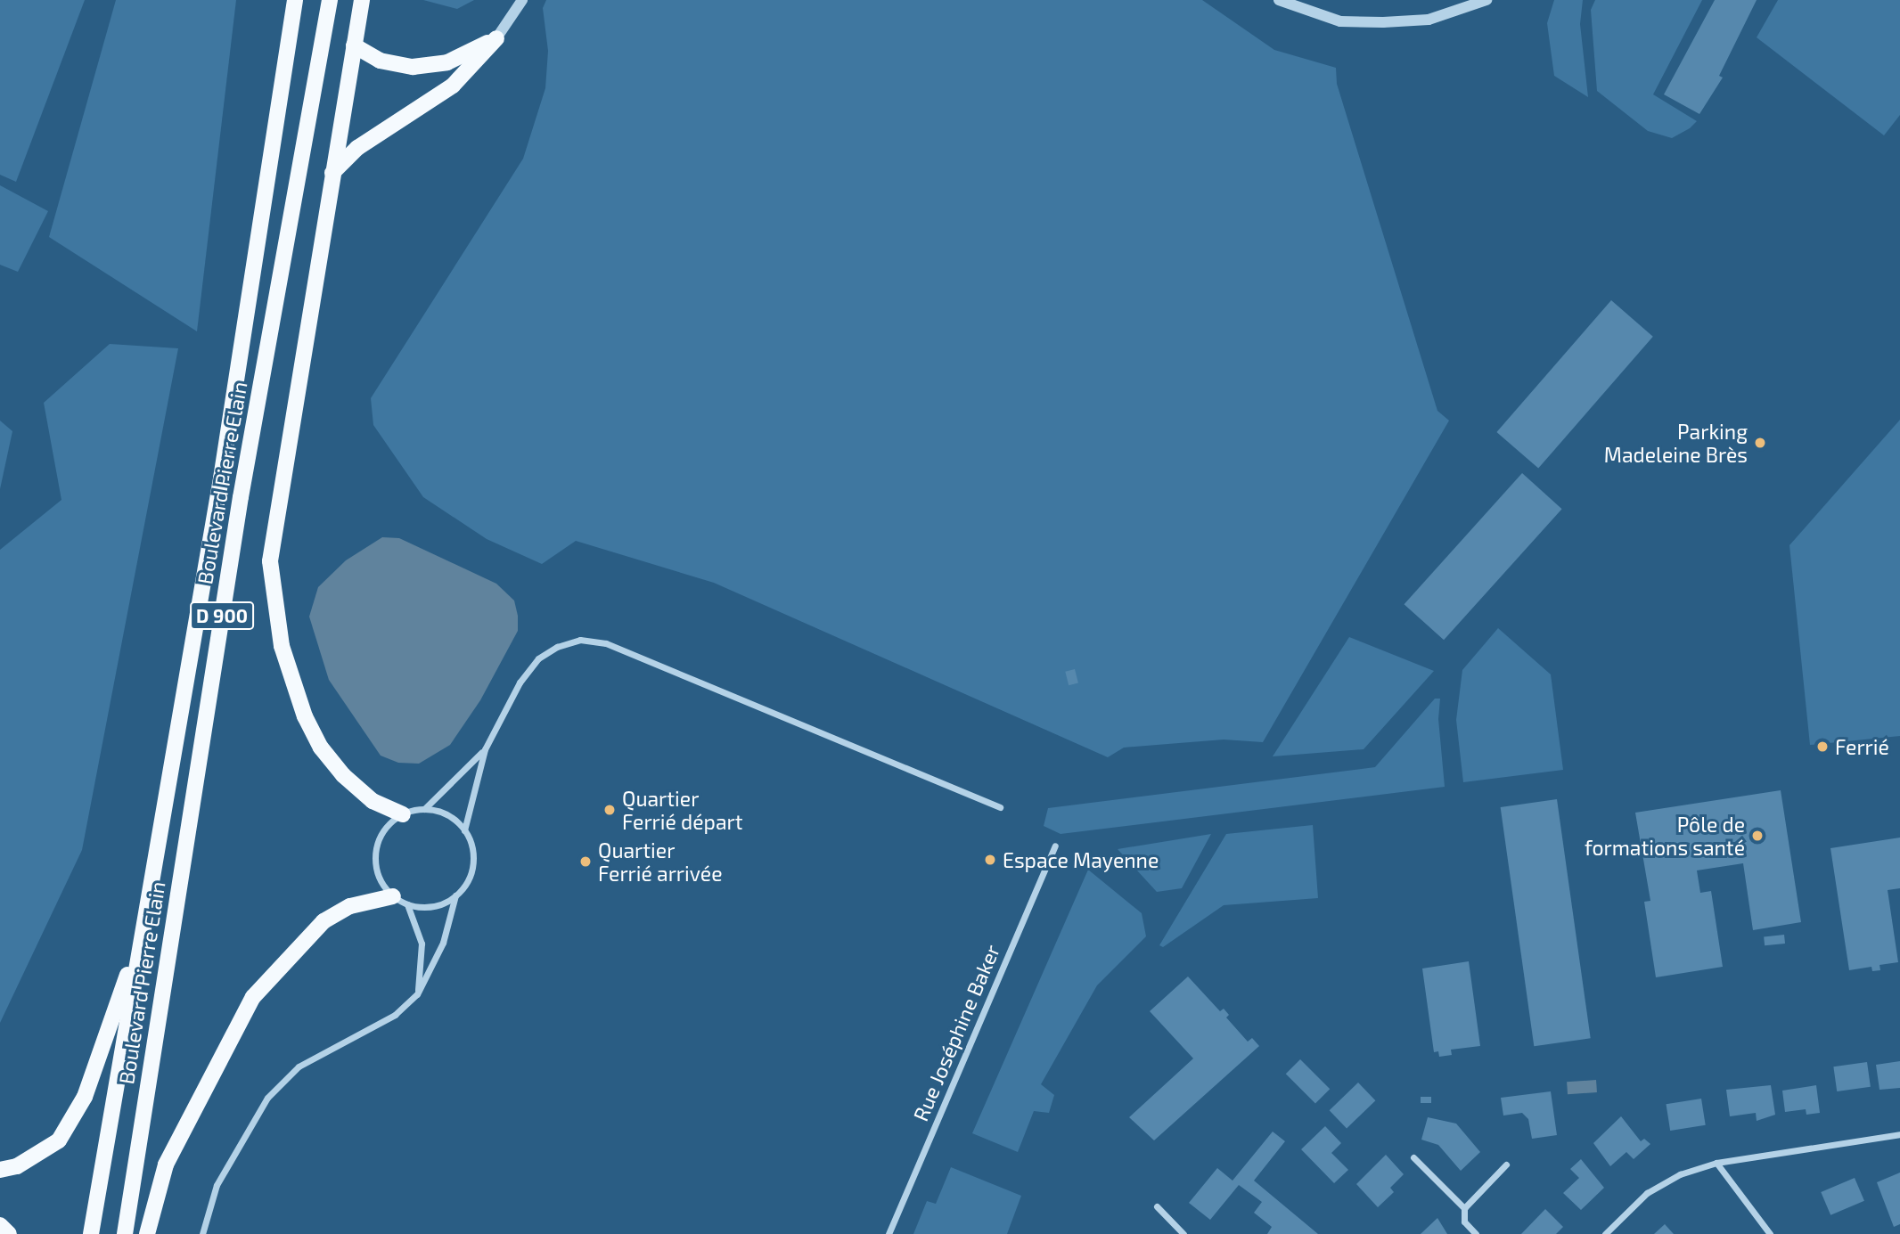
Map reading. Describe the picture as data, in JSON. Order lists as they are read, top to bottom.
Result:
{
  "streets": {
    "main road": ["Boulevard Pierre Elain", "D 900"],
    "street": ["Rue Joséphine Baker"]
  },
  "places": [
    "Parking Madeleine Brès",
    "Ferrié",
    "Quartier Ferrié départ",
    "Pôle de formations santé",
    "Espace Mayenne",
    "Quartier Ferrié arrivée"
  ]
}
